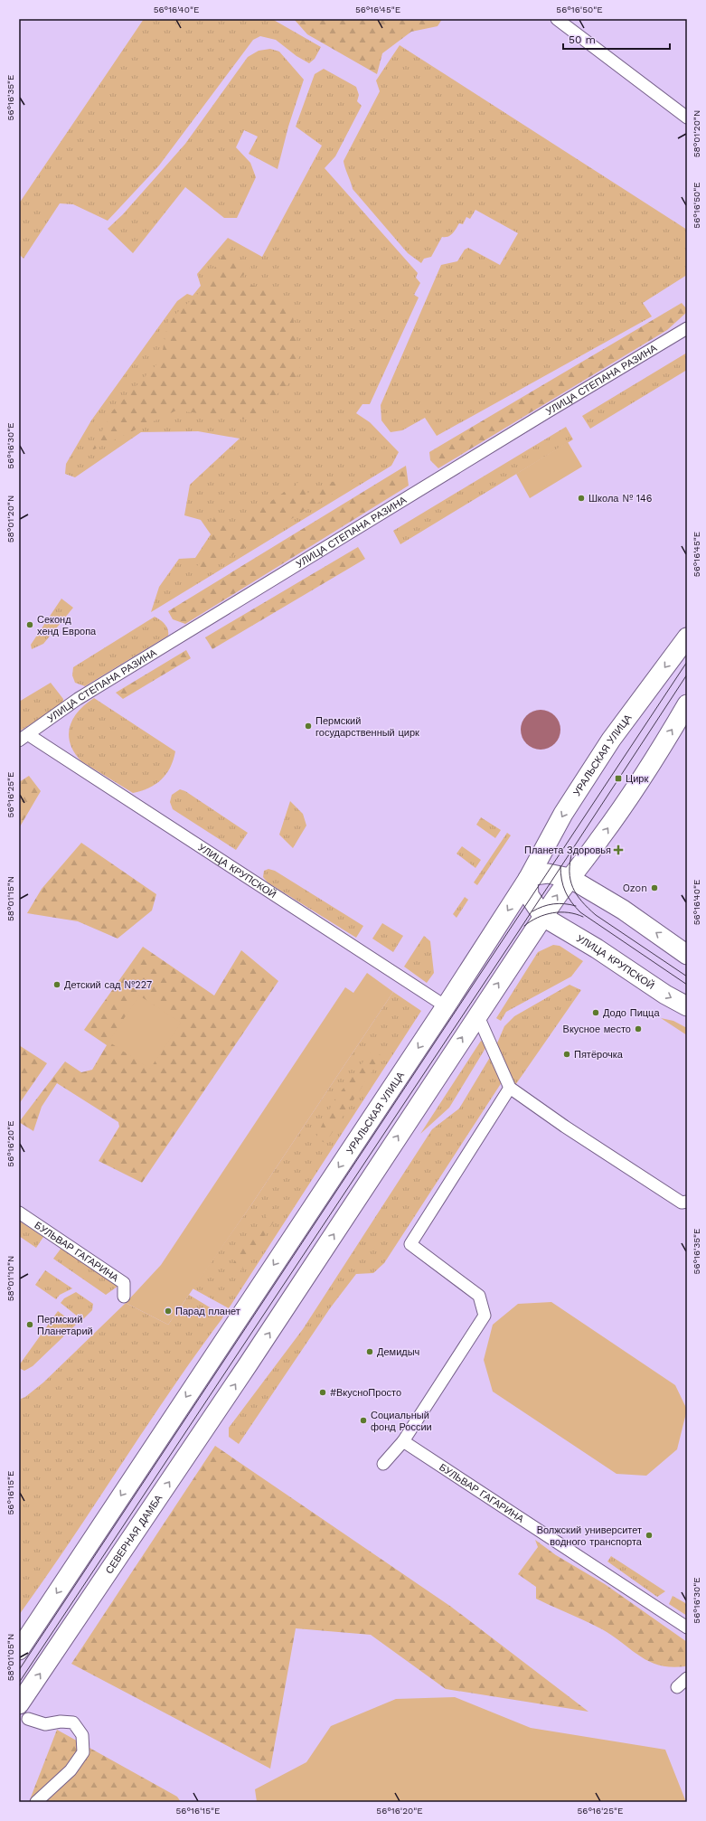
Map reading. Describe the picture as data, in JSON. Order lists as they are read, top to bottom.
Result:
{
  "streets": {
    "main road": ["УРАЛЬСКАЯ УЛИЦА", "УЛИЦА КРУПСКОЙ", "СЕВЕРНАЯ ДАМБА"],
    "street": ["УЛИЦА СТЕПАНА РАЗИНА", "БУЛЬВАР ГАГАРИНА"]
  },
  "crossings": [
    ["УЛИЦА СТЕПАНА РАЗИНА", "УЛИЦА КРУПСКОЙ"],
    ["УРАЛЬСКАЯ УЛИЦА", "УЛИЦА КРУПСКОЙ"]
  ],
  "one_way": ["СЕВЕРНАЯ ДАМБА"],
  "places": {
    "other": [
      "Школа № 146",
      "Секонд хенд Европа",
      "Пермский государственный цирк",
      "Ozon",
      "Детский сад №227",
      "Додо Пицца",
      "Вкусное место",
      "Пятёрочка",
      "Парад планет",
      "Пермский Планетарий",
      "Демидыч",
      "#ВкусноПросто",
      "Социальный фонд России",
      "Волжский университет водного транспорта"
    ],
    "transit": ["Цирк"],
    "health": ["Планета Здоровья"]
  },
  "scale_bar": "50 m",
  "coordinates": [
    "56°16'40\"E",
    "56°16'45\"E",
    "56°16'50\"E",
    "56°16'35\"E",
    "58°01'20\"N",
    "56°16'30\"E",
    "56°16'25\"E",
    "58°01'15\"N",
    "56°16'20\"E",
    "58°01'10\"N",
    "56°16'15\"E",
    "58°01'05\"N"
  ]
}
